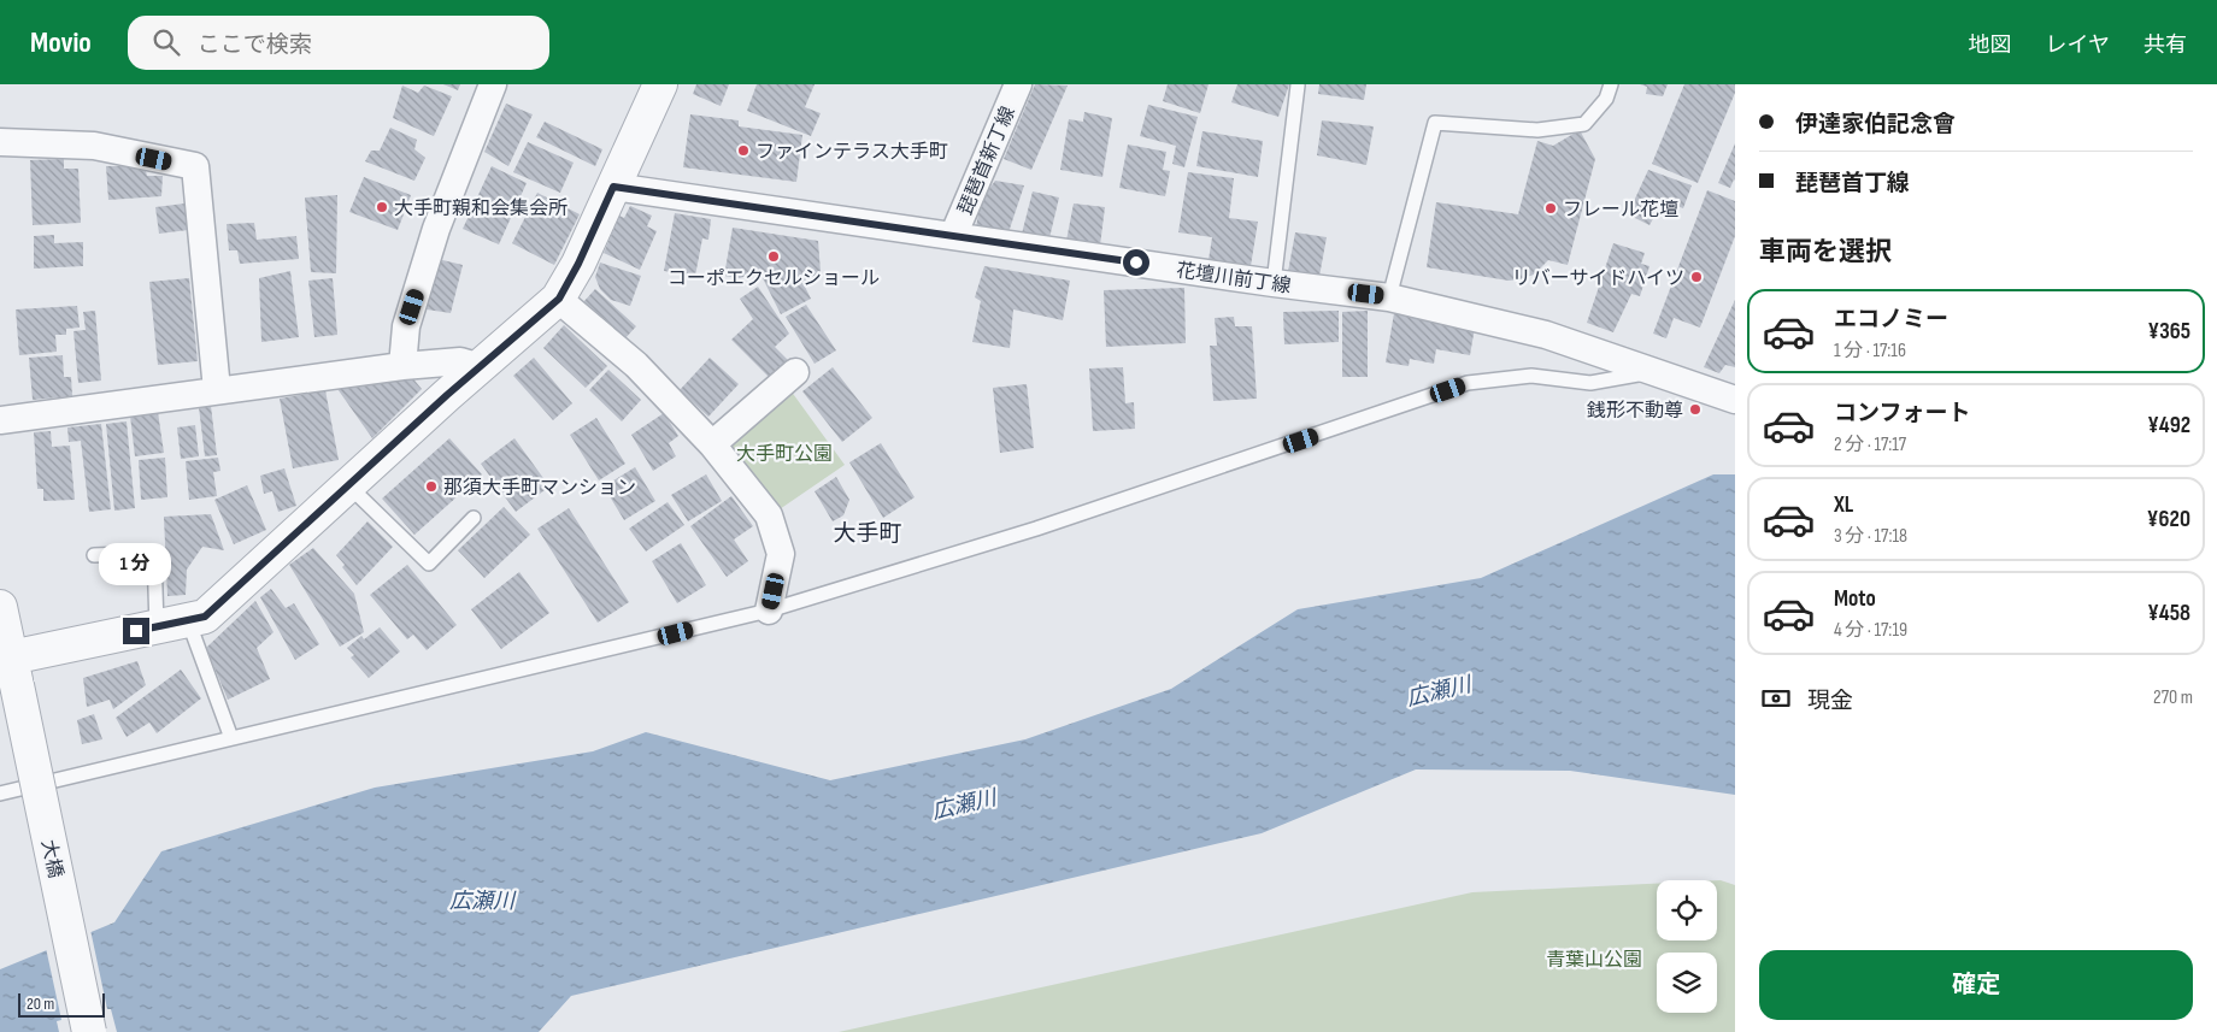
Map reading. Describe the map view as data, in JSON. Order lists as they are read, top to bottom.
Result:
{
  "streets": {
    "street": ["琵琶首新丁線", "花壇川前丁線", "大橋"]
  },
  "crossings": [
    ["琵琶首新丁線", "花壇川前丁線"]
  ],
  "districts": ["大手町"],
  "water": ["広瀬川"],
  "parks": ["大手町公園", "青葉山公園"],
  "places": [
    "ファインテラス大手町",
    "大手町親和会集会所",
    "フレール花壇",
    "コーポエクセルショール",
    "リバーサイドハイツ",
    "銭形不動尊",
    "那須大手町マンション"
  ],
  "scale_bar": "20 m",
  "page": {
    "header": "Movio",
    "search": "ここで検索",
    "nav": ["地図", "レイヤ", "共有"],
    "banner": ["伊達家伯記念會", "琵琶首丁線"],
    "heading": "車両を選択",
    "list": [
      {
        "name": "エコノミー",
        "note": "1 分 · 17:16",
        "value": "¥365"
      },
      {
        "name": "コンフォート",
        "note": "2 分 · 17:17",
        "value": "¥492"
      },
      {
        "name": "XL",
        "note": "3 分 · 17:18",
        "value": "¥620"
      },
      {
        "name": "Moto",
        "note": "4 分 · 17:19",
        "value": "¥458"
      }
    ],
    "bubble": "1 分",
    "pay": ["現金", "270 m"],
    "buttons": "確定",
    "scale": "20 m"
  }
}
